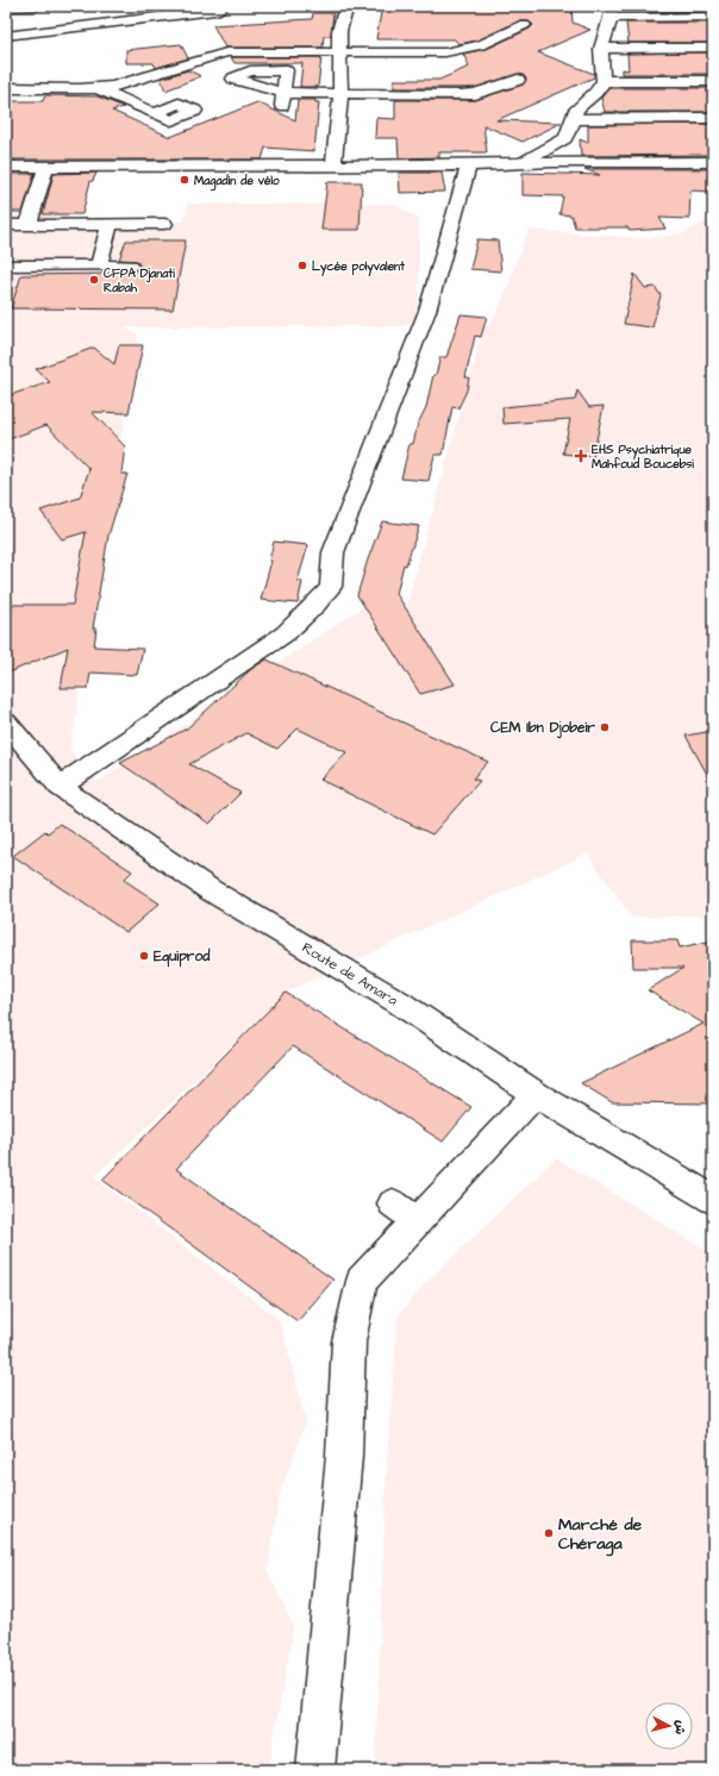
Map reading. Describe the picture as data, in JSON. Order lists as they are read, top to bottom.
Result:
{
  "streets": {
    "street": ["Route de Amara"]
  },
  "places": {
    "other": [
      "Magadin de vélo",
      "Lycée polyvalent",
      "CFPA Djanati Rabah",
      "CEM Ibn Djobeir",
      "Equiprod",
      "Marché de Chéraga"
    ],
    "health": ["EHS Psychiatrique Mahfoud Boucebsi"]
  },
  "north": "right"
}
